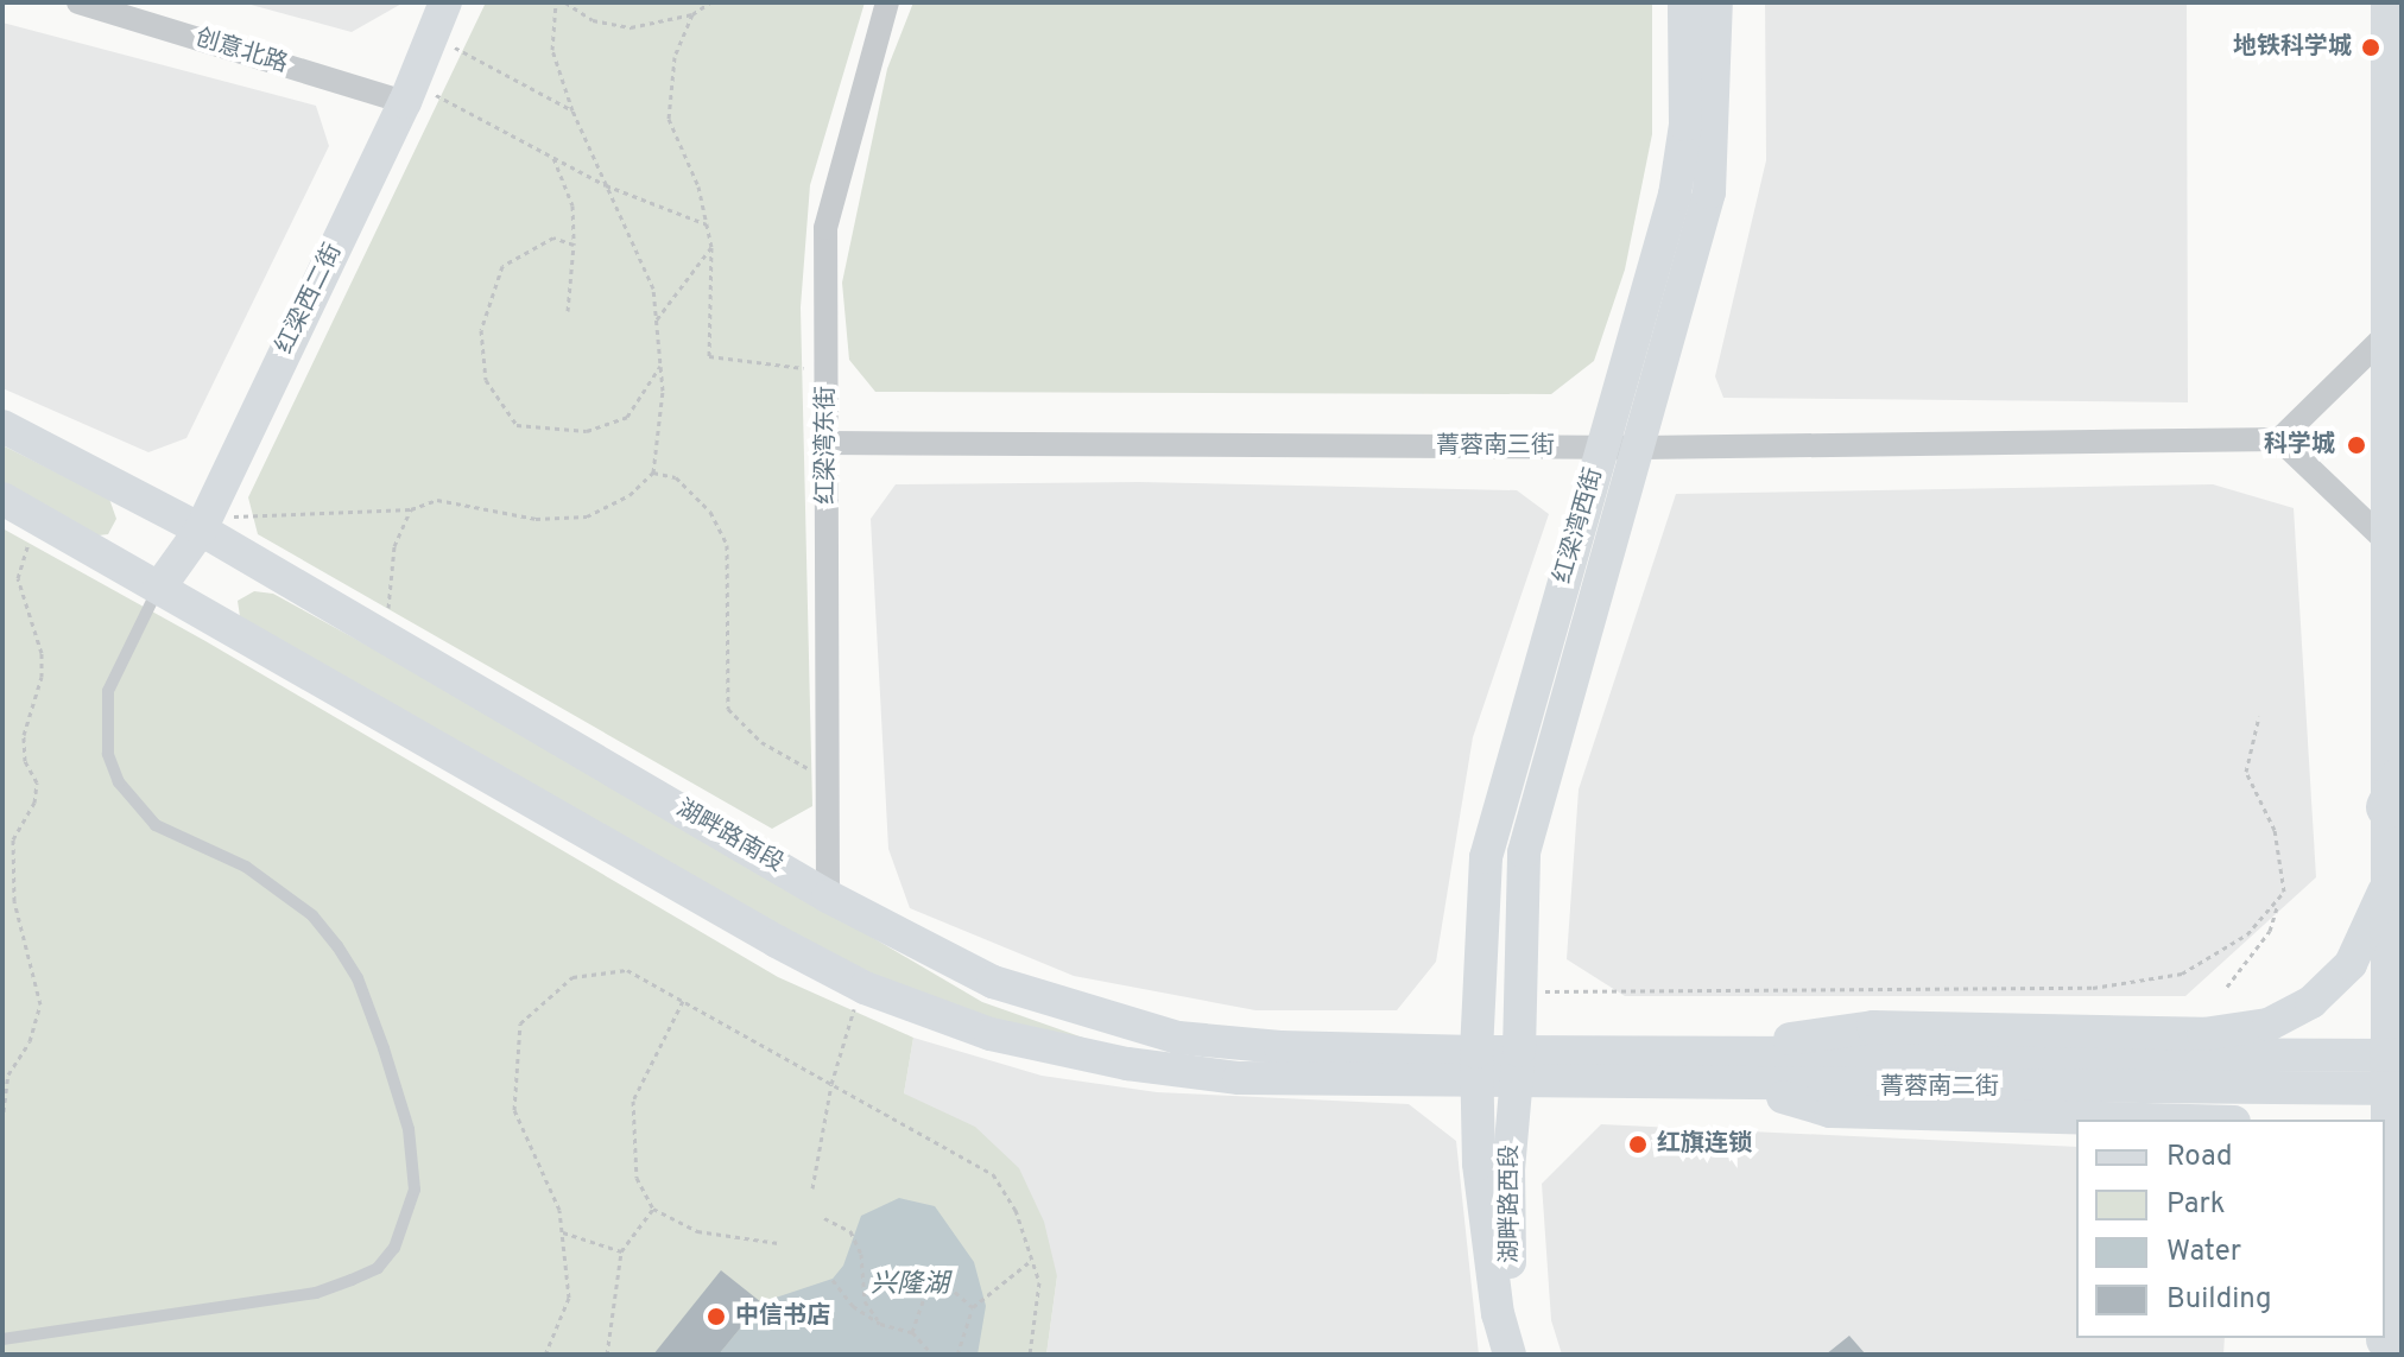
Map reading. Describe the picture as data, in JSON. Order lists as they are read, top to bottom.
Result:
{
  "streets": {
    "main road": [
      "红梁西二街",
      "红梁湾西街",
      "湖畔路南段",
      "菁蓉南二街",
      "湖畔路西段"
    ],
    "street": ["创意北路", "红梁湾东街", "菁蓉南三街"]
  },
  "crossings": [
    ["创意北路", "红梁西二街"],
    ["红梁西二街", "湖畔路南段"],
    ["红梁湾东街", "菁蓉南三街"],
    ["红梁湾东街", "湖畔路南段"],
    ["菁蓉南三街", "红梁湾西街"],
    ["红梁湾西街", "湖畔路南段"],
    ["红梁湾西街", "菁蓉南二街"],
    ["红梁湾西街", "湖畔路西段"],
    ["湖畔路南段", "菁蓉南二街"],
    ["湖畔路南段", "湖畔路西段"],
    ["菁蓉南二街", "湖畔路西段"]
  ],
  "water": ["兴隆湖"],
  "places": [
    "地铁科学城",
    "科学城",
    "红旗连锁",
    "中信书店"
  ],
  "legend": [
    "Road",
    "Park",
    "Water",
    "Building"
  ]
}
